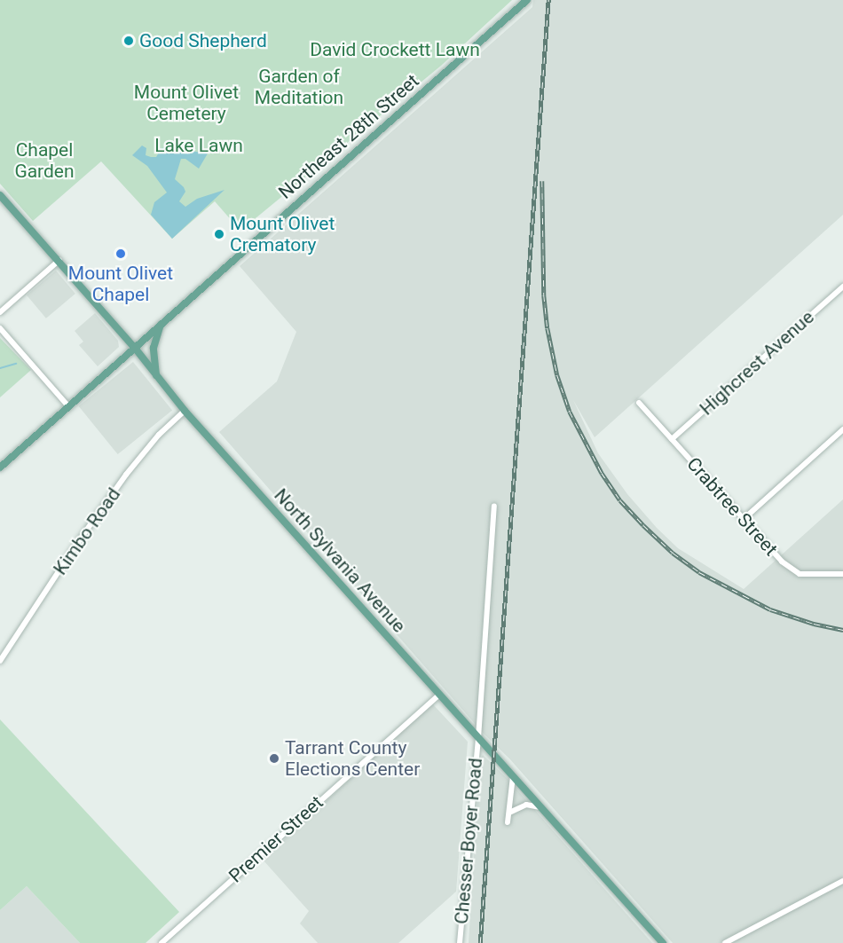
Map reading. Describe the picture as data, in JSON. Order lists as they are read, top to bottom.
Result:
{
  "streets": {
    "main road": ["Northeast 28th Street", "North Sylvania Avenue"],
    "street": [
      "Highcrest Avenue",
      "Crabtree Street",
      "Kimbo Road",
      "Premier Street",
      "Chesser Boyer Road"
    ]
  },
  "crossings": [
    ["Northeast 28th Street", "North Sylvania Avenue"],
    ["Highcrest Avenue", "Crabtree Street"],
    ["Kimbo Road", "North Sylvania Avenue"],
    ["North Sylvania Avenue", "Premier Street"],
    ["North Sylvania Avenue", "Chesser Boyer Road"]
  ],
  "parks": [
    "David Crockett Lawn",
    "Garden of Meditation",
    "Mount Olivet Cemetery",
    "Lake Lawn",
    "Chapel Garden"
  ],
  "places": [
    "Good Shepherd",
    "Mount Olivet Crematory",
    "Mount Olivet Chapel",
    "Tarrant County Elections Center"
  ]
}
